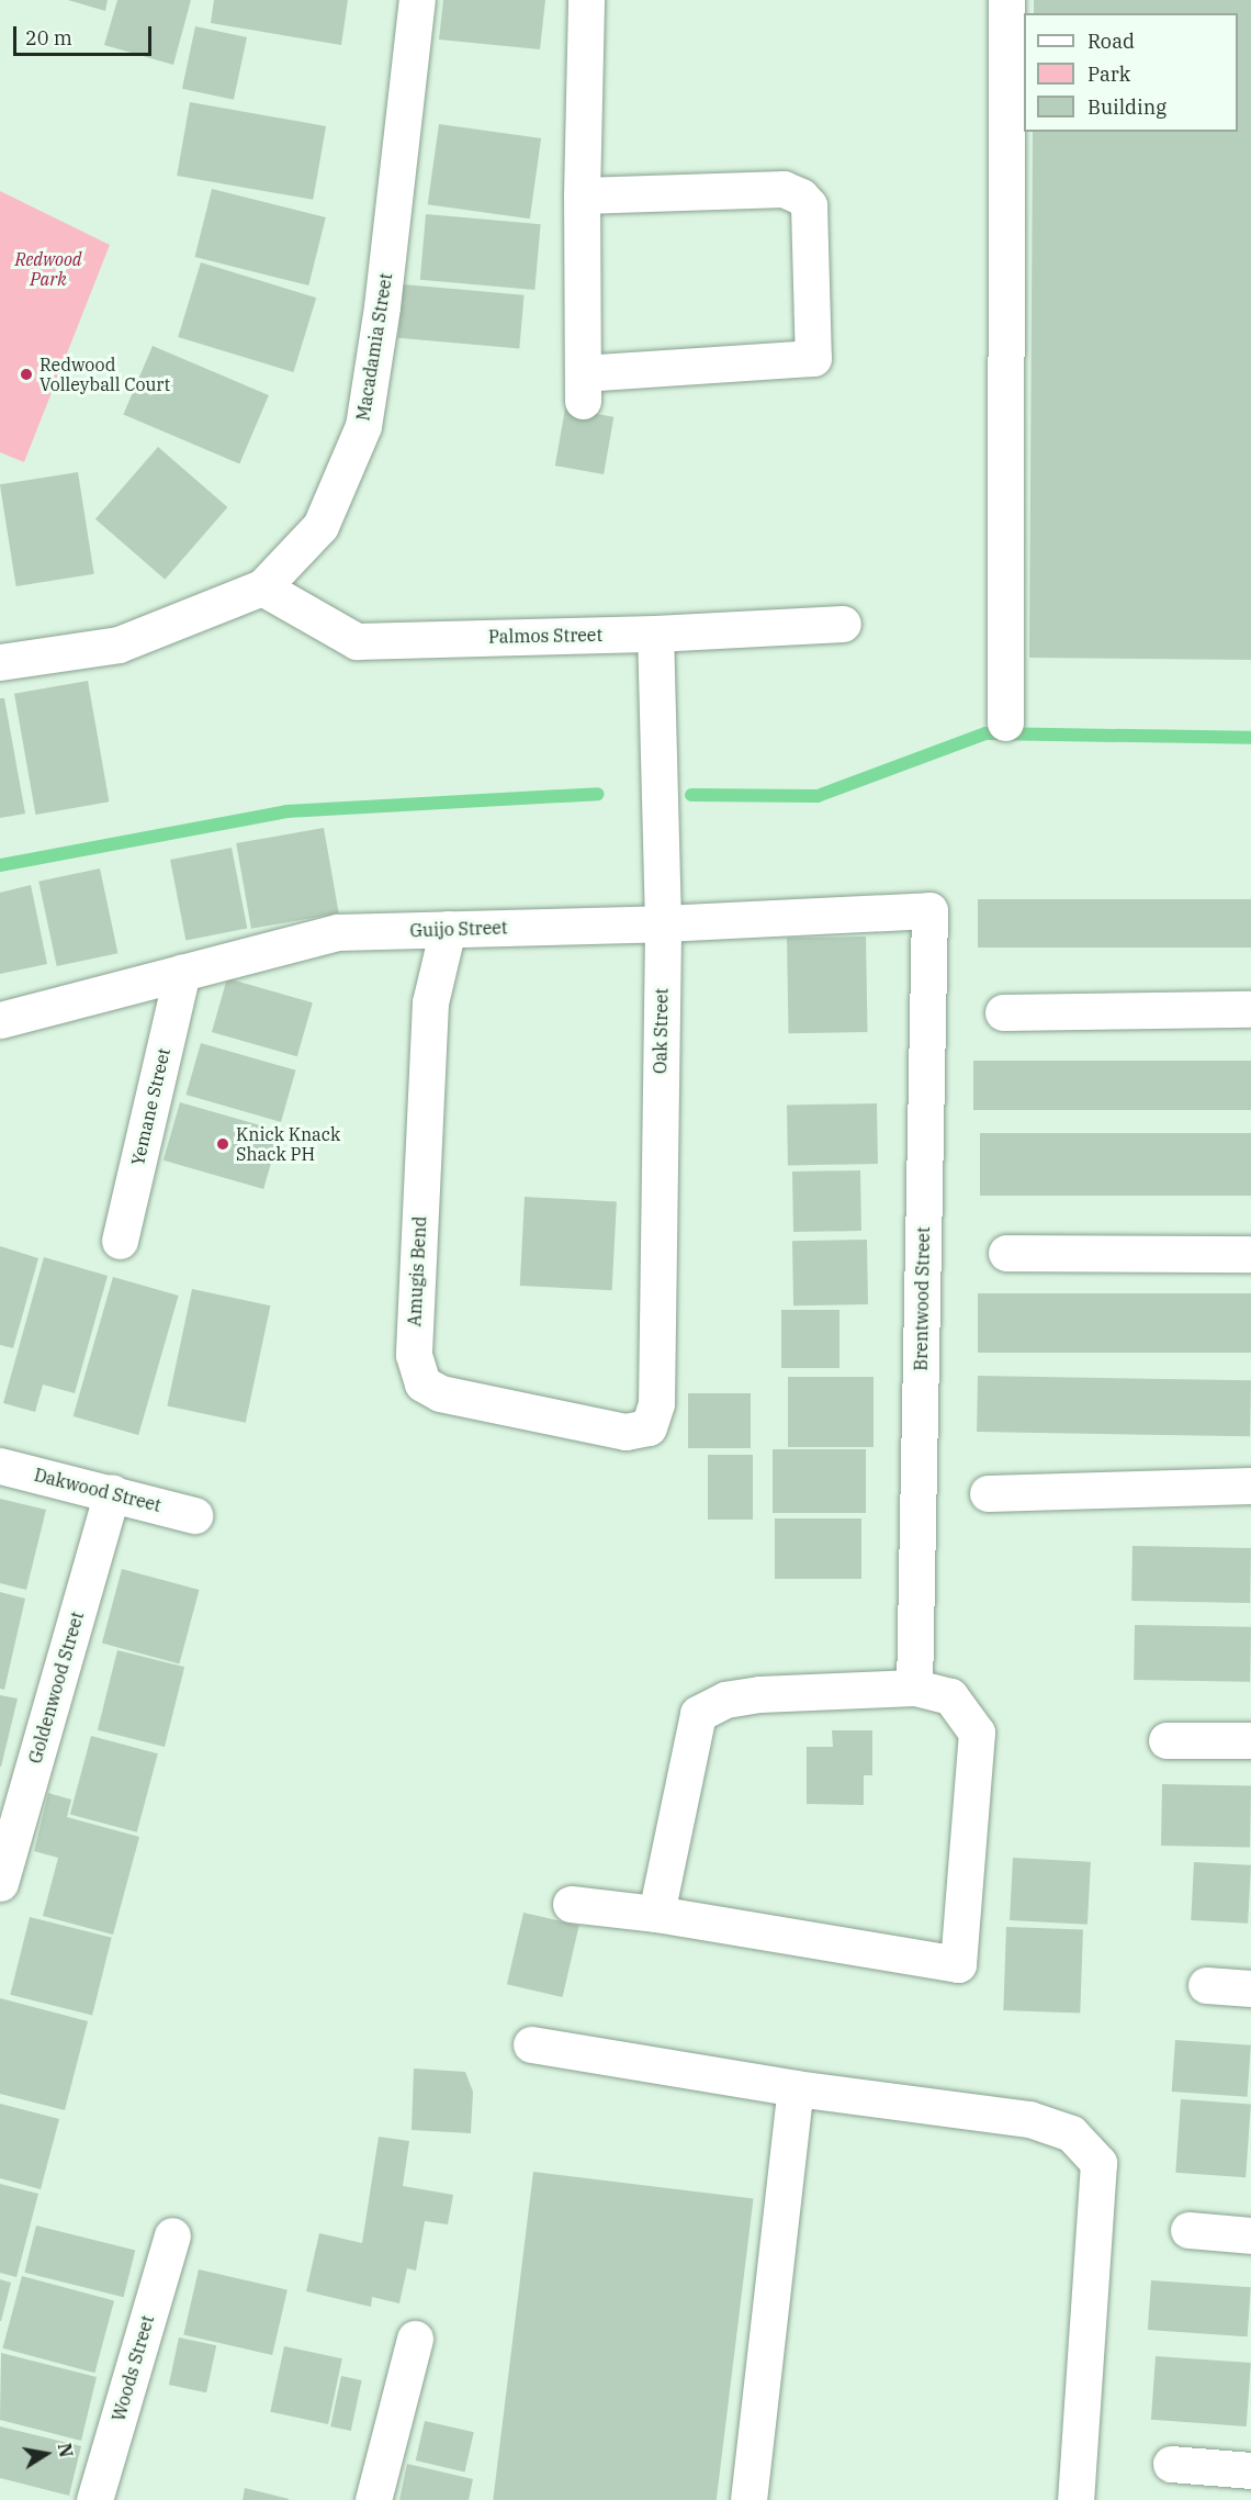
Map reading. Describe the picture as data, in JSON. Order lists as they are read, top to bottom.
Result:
{
  "streets": {
    "street": [
      "Macadamia Street",
      "Palmos Street",
      "Guijo Street",
      "Oak Street",
      "Yemane Street",
      "Amugis Bend",
      "Brentwood Street",
      "Dakwood Street",
      "Goldenwood Street",
      "Woods Street"
    ]
  },
  "crossings": [
    ["Macadamia Street", "Palmos Street"],
    ["Palmos Street", "Oak Street"],
    ["Guijo Street", "Oak Street"],
    ["Guijo Street", "Yemane Street"],
    ["Guijo Street", "Amugis Bend"],
    ["Guijo Street", "Brentwood Street"],
    ["Oak Street", "Amugis Bend"],
    ["Dakwood Street", "Goldenwood Street"]
  ],
  "parks": ["Redwood Park"],
  "places": ["Redwood Volleyball Court", "Knick Knack Shack PH"],
  "legend": ["Road", "Park", "Building"],
  "scale_bar": "20 m",
  "north": "right"
}
